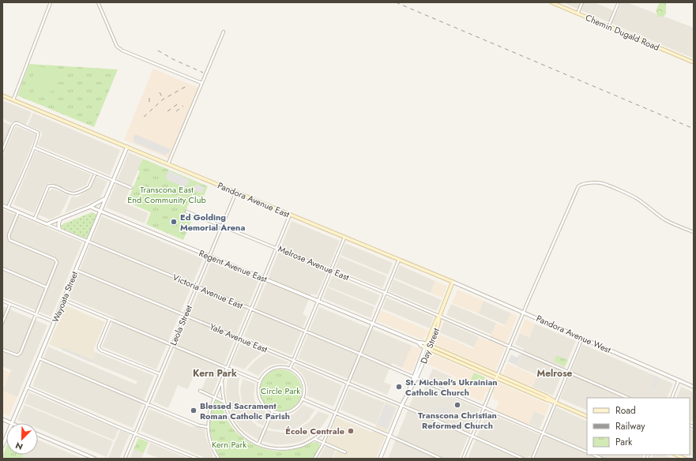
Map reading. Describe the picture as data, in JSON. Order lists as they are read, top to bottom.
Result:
{
  "streets": {
    "main road": ["Chemin Dugald Road", "Pandora Avenue East", "Day Street"],
    "street": [
      "Melrose Avenue East",
      "Regent Avenue East",
      "Victoria Avenue East",
      "Wayoata Street",
      "Leola Street",
      "Pandora Avenue West",
      "Yale Avenue East"
    ]
  },
  "crossings": [
    ["Pandora Avenue East", "Wayoata Street"],
    ["Pandora Avenue East", "Leola Street"],
    ["Pandora Avenue East", "Pandora Avenue West"],
    ["Pandora Avenue East", "Day Street"],
    ["Melrose Avenue East", "Leola Street"],
    ["Melrose Avenue East", "Day Street"],
    ["Regent Avenue East", "Wayoata Street"],
    ["Regent Avenue East", "Leola Street"],
    ["Regent Avenue East", "Day Street"],
    ["Victoria Avenue East", "Wayoata Street"],
    ["Victoria Avenue East", "Leola Street"],
    ["Victoria Avenue East", "Day Street"],
    ["Wayoata Street", "Yale Avenue East"],
    ["Leola Street", "Yale Avenue East"],
    ["Pandora Avenue West", "Day Street"],
    ["Yale Avenue East", "Day Street"]
  ],
  "districts": ["Kern Park", "Melrose"],
  "parks": ["Transcona East End Community Club", "Circle Park", "Kern Park"],
  "places": [
    "Ed Golding Memorial Arena",
    "St. Michael's Ukrainian Catholic Church",
    "Transcona Christian Reformed Church",
    "Blessed Sacrament Roman Catholic Parish",
    "École Centrale"
  ],
  "legend": ["Road", "Railway", "Park"],
  "north": "bottom left"
}
